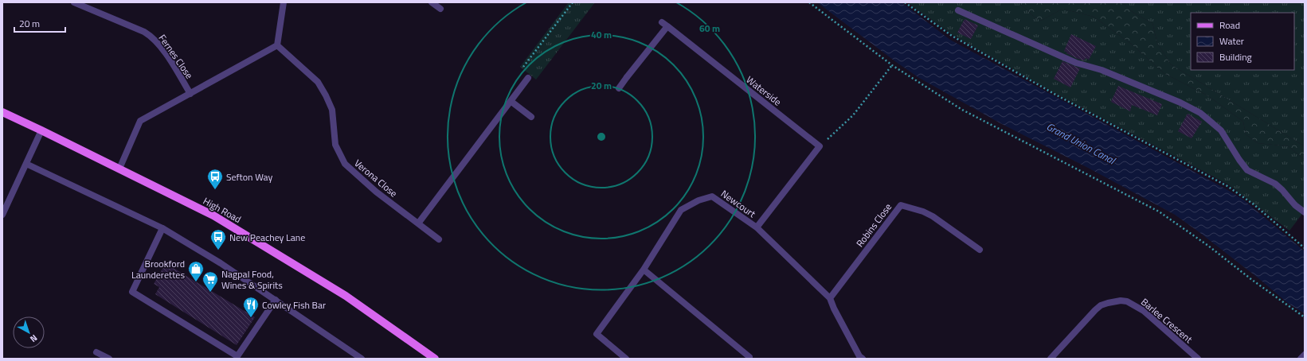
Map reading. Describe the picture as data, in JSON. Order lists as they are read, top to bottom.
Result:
{
  "streets": {
    "main road": ["High Road"],
    "street": [
      "Fernes Close",
      "Waterside",
      "Verona Close",
      "Newcourt",
      "Robins Close",
      "Barlee Crescent"
    ]
  },
  "crossings": [
    ["Newcourt", "Robins Close"]
  ],
  "water": ["Grand Union Canal"],
  "places": {
    "bus stop": ["Sefton Way", "New Peachey Lane"],
    "shop": ["Brookford Launderettes"],
    "supermarket": ["Nagpal Food, Wines & Spirits"],
    "restaurant": ["Cowley Fish Bar"]
  },
  "legend": ["Road", "Water", "Building"],
  "scale_bar": "20 m",
  "north": "bottom right",
  "rings": ["60 m", "40 m", "20 m"]
}
